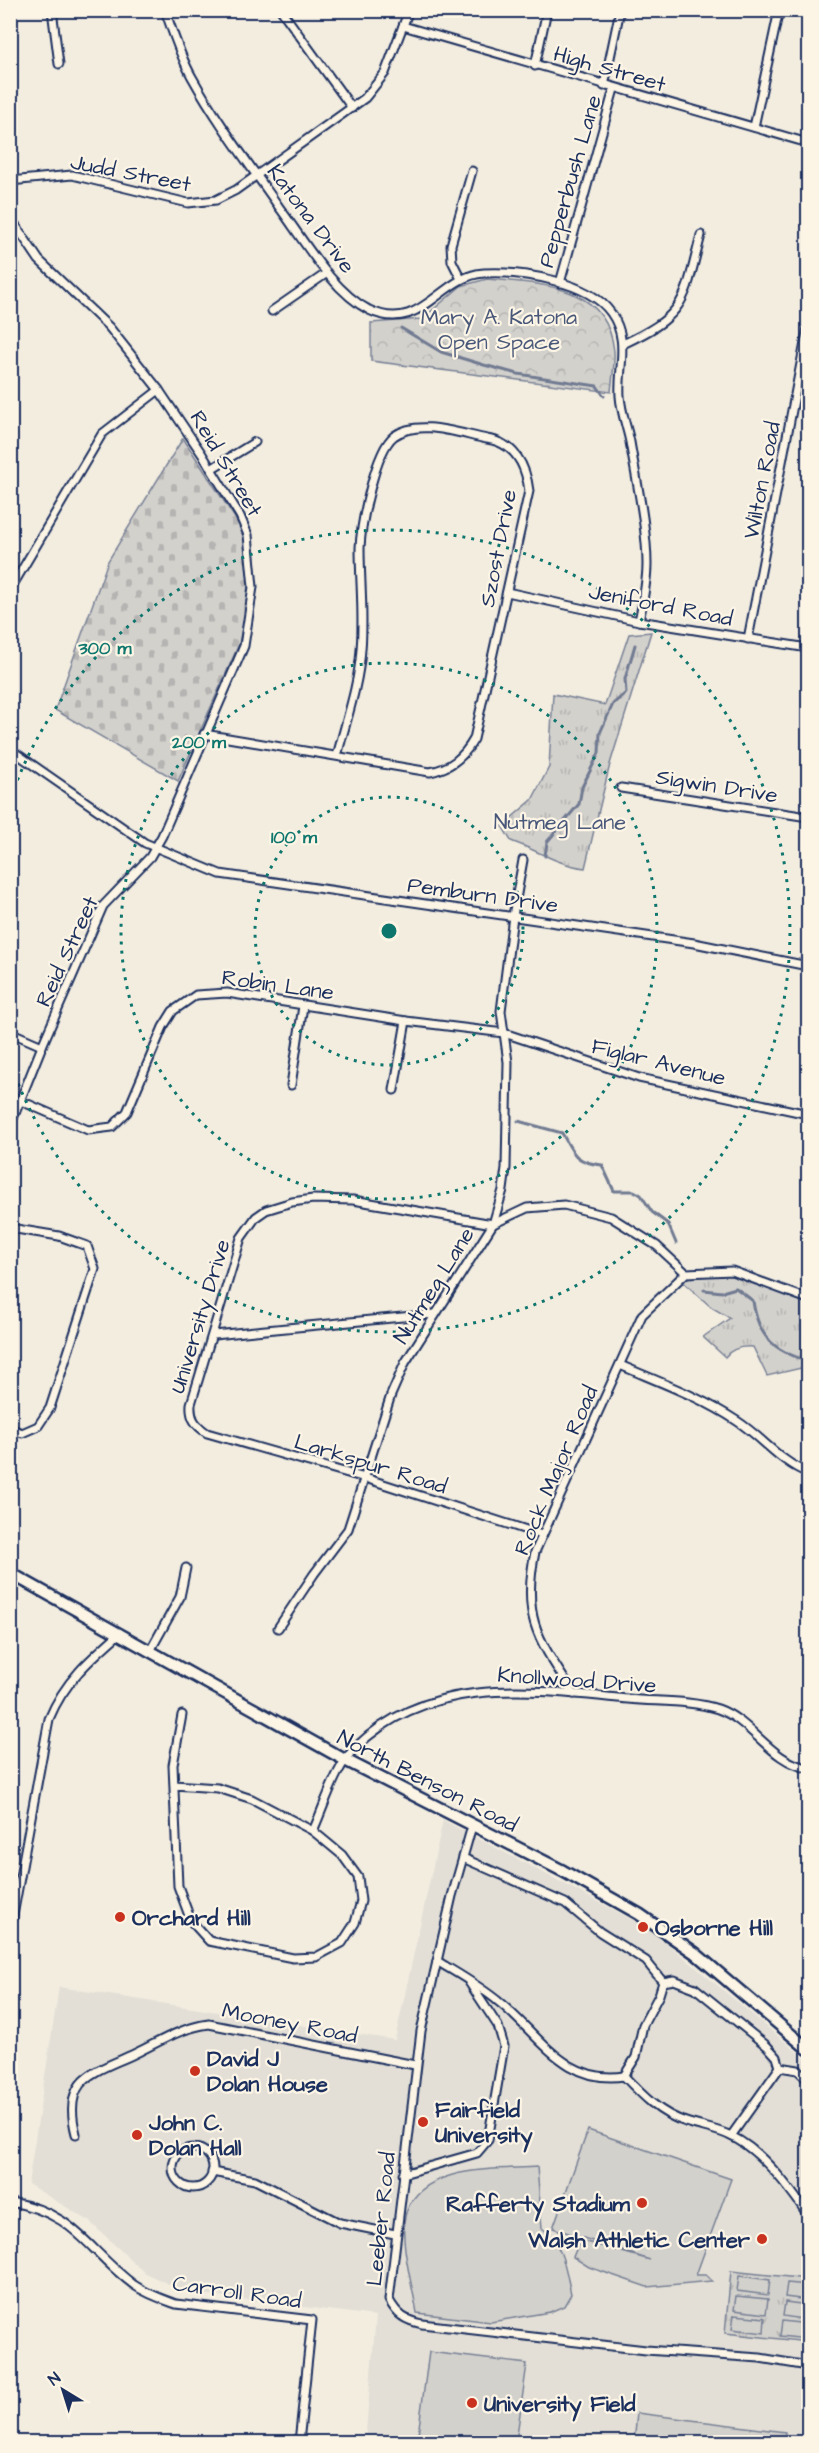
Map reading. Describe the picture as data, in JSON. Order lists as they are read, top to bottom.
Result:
{
  "streets": {
    "main road": ["North Benson Road"],
    "street": [
      "High Street",
      "Judd Street",
      "Pepperbush Lane",
      "Katona Drive",
      "Reid Street",
      "Wilton Road",
      "Szost Drive",
      "Jeniford Road",
      "Sigwin Drive",
      "Pemburn Drive",
      "Robin Lane",
      "Figlar Avenue",
      "Nutmeg Lane",
      "University Drive",
      "Larkspur Road",
      "Rock Major Road",
      "Knollwood Drive",
      "Mooney Road",
      "Leeber Road",
      "Carroll Road"
    ]
  },
  "crossings": [
    ["High Street", "Judd Street"],
    ["High Street", "Pepperbush Lane"],
    ["Judd Street", "Katona Drive"],
    ["Pepperbush Lane", "Katona Drive"],
    ["Katona Drive", "Jeniford Road"],
    ["Reid Street", "Szost Drive"],
    ["Reid Street", "Pemburn Drive"],
    ["Reid Street", "Robin Lane"],
    ["Wilton Road", "Jeniford Road"],
    ["Szost Drive", "Jeniford Road"],
    ["Pemburn Drive", "Nutmeg Lane"],
    ["Robin Lane", "Figlar Avenue"],
    ["Robin Lane", "Nutmeg Lane"],
    ["Figlar Avenue", "Nutmeg Lane"],
    ["Nutmeg Lane", "University Drive"],
    ["Nutmeg Lane", "Larkspur Road"],
    ["University Drive", "Larkspur Road"],
    ["Larkspur Road", "Rock Major Road"],
    ["Rock Major Road", "Knollwood Drive"],
    ["Knollwood Drive", "North Benson Road"],
    ["North Benson Road", "Leeber Road"],
    ["Mooney Road", "Leeber Road"]
  ],
  "parks": ["Mary A. Katona Open Space", "Nutmeg Lane"],
  "places": [
    "Orchard Hill",
    "Osborne Hill",
    "David J Dolan House",
    "Fairfield University",
    "John C. Dolan Hall",
    "Rafferty Stadium",
    "Walsh Athletic Center",
    "University Field"
  ],
  "north": "top left",
  "rings": ["300 m", "200 m", "100 m"]
}
